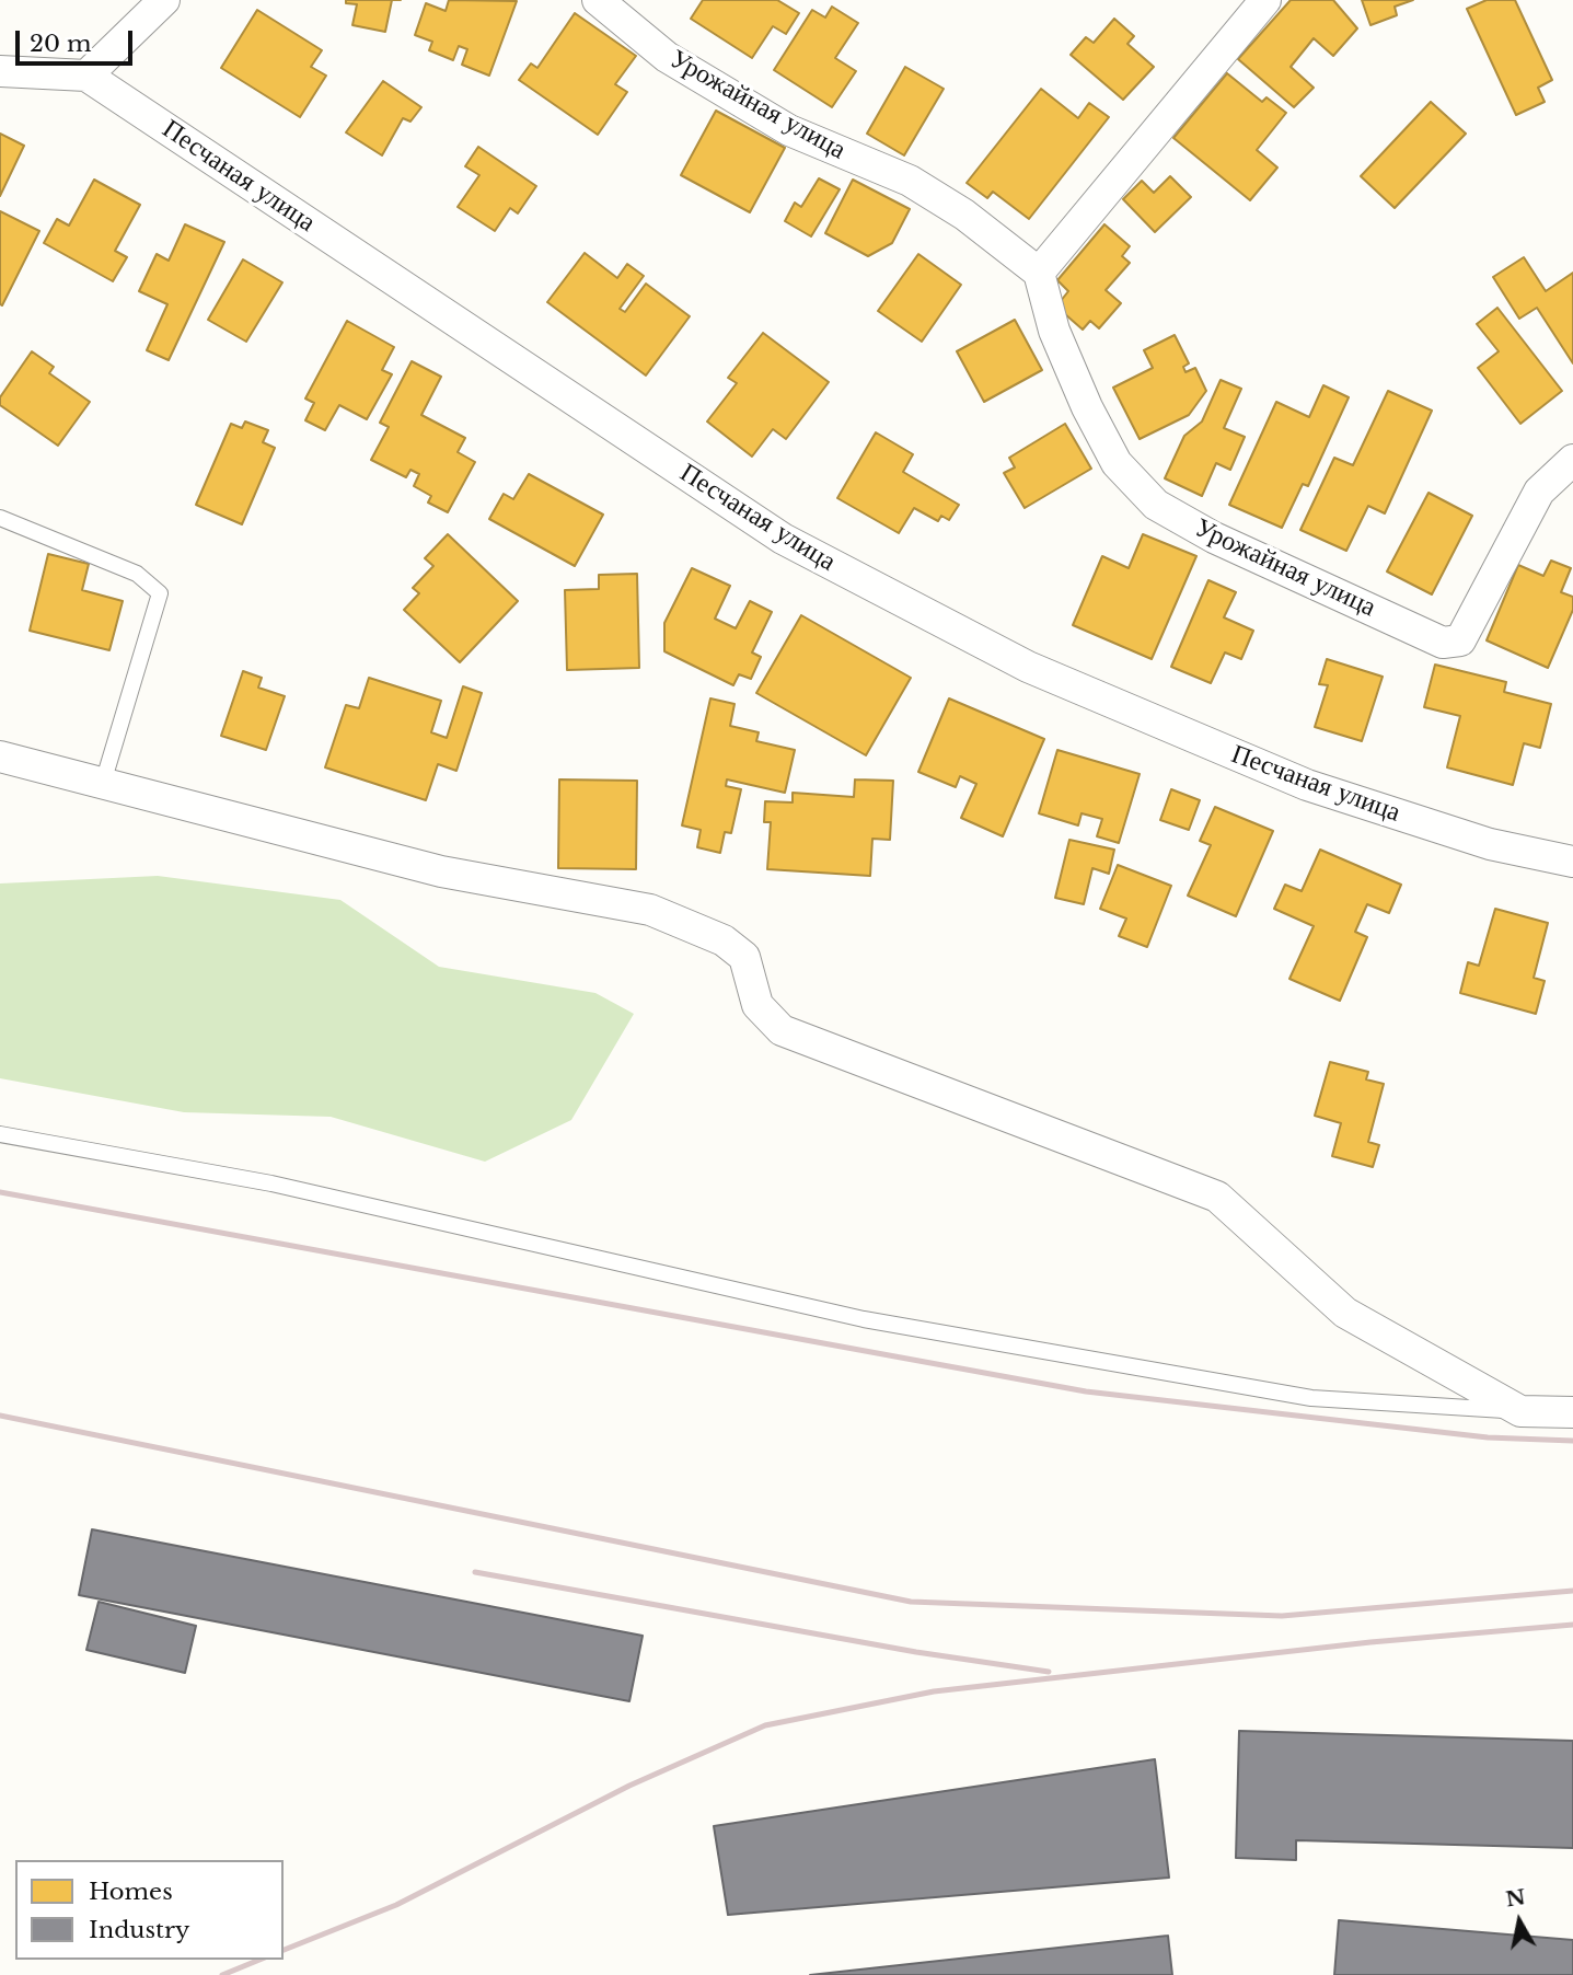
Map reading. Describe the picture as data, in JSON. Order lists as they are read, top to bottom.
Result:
{
  "streets": {
    "street": ["Урожайная улица", "Песчаная улица"]
  },
  "legend": ["Homes", "Industry"],
  "scale_bar": "20 m",
  "north": "top"
}
